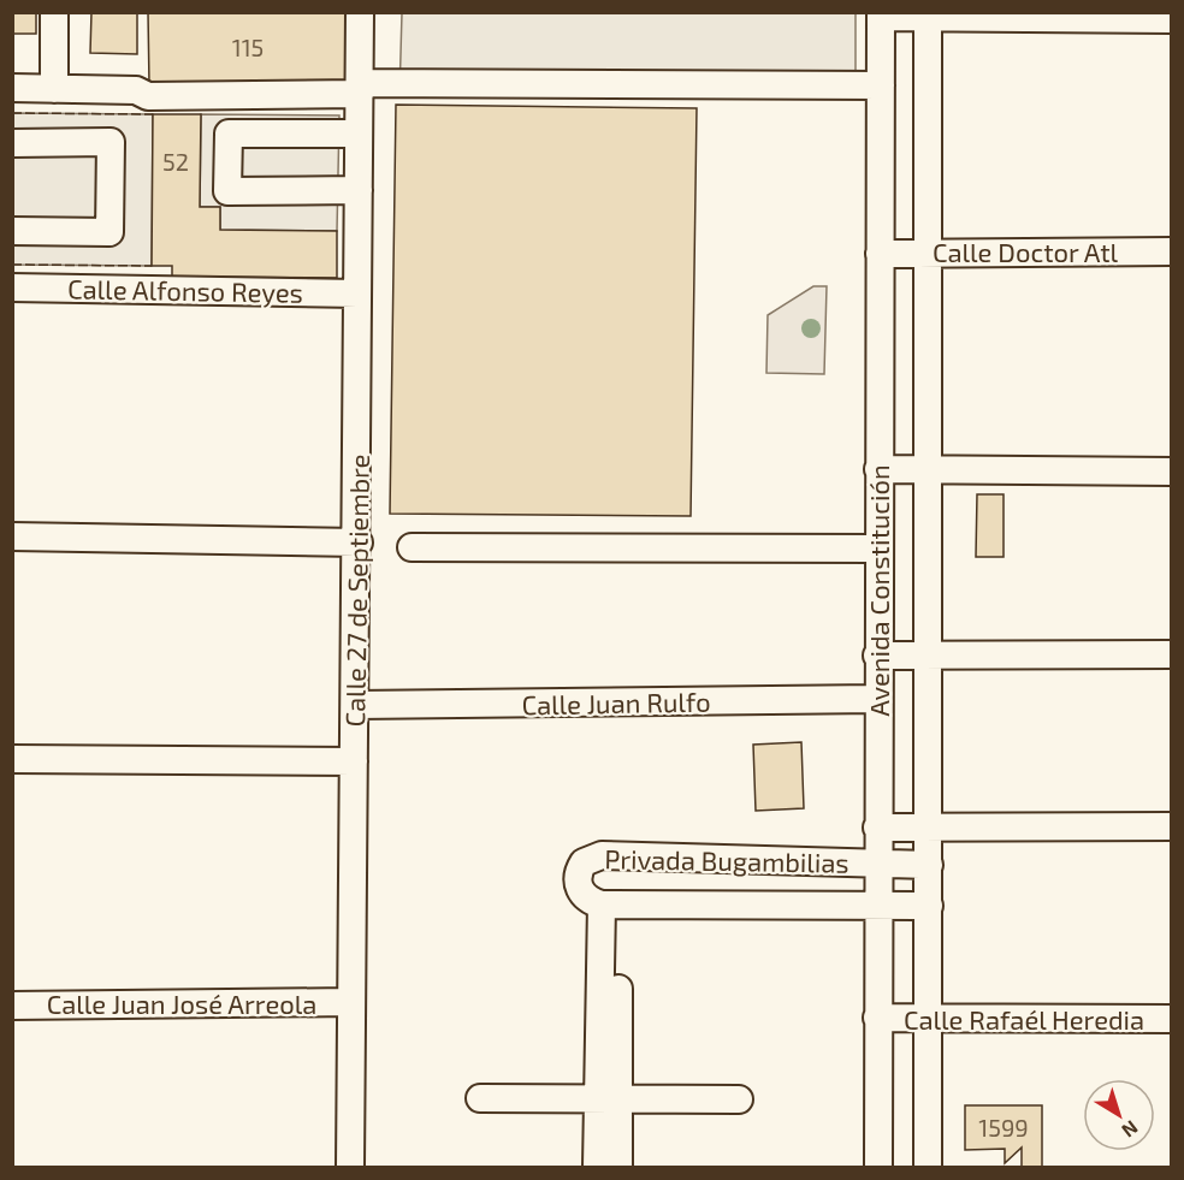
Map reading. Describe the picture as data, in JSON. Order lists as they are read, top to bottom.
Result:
{
  "streets": {
    "street": [
      "Calle Doctor Atl",
      "Calle Alfonso Reyes",
      "Calle 27 de Septiembre",
      "Avenida Constitución",
      "Calle Juan Rulfo",
      "Privada Bugambilias",
      "Calle Juan José Arreola",
      "Calle Rafaél Heredia"
    ]
  },
  "crossings": [
    ["Calle Doctor Atl", "Avenida Constitución"],
    ["Calle Alfonso Reyes", "Calle 27 de Septiembre"],
    ["Calle 27 de Septiembre", "Calle Juan Rulfo"],
    ["Calle 27 de Septiembre", "Calle Juan José Arreola"],
    ["Avenida Constitución", "Calle Juan Rulfo"],
    ["Avenida Constitución", "Privada Bugambilias"],
    ["Avenida Constitución", "Calle Rafaél Heredia"]
  ],
  "house_numbers": ["115", "52", "1599"],
  "north": "bottom right"
}
